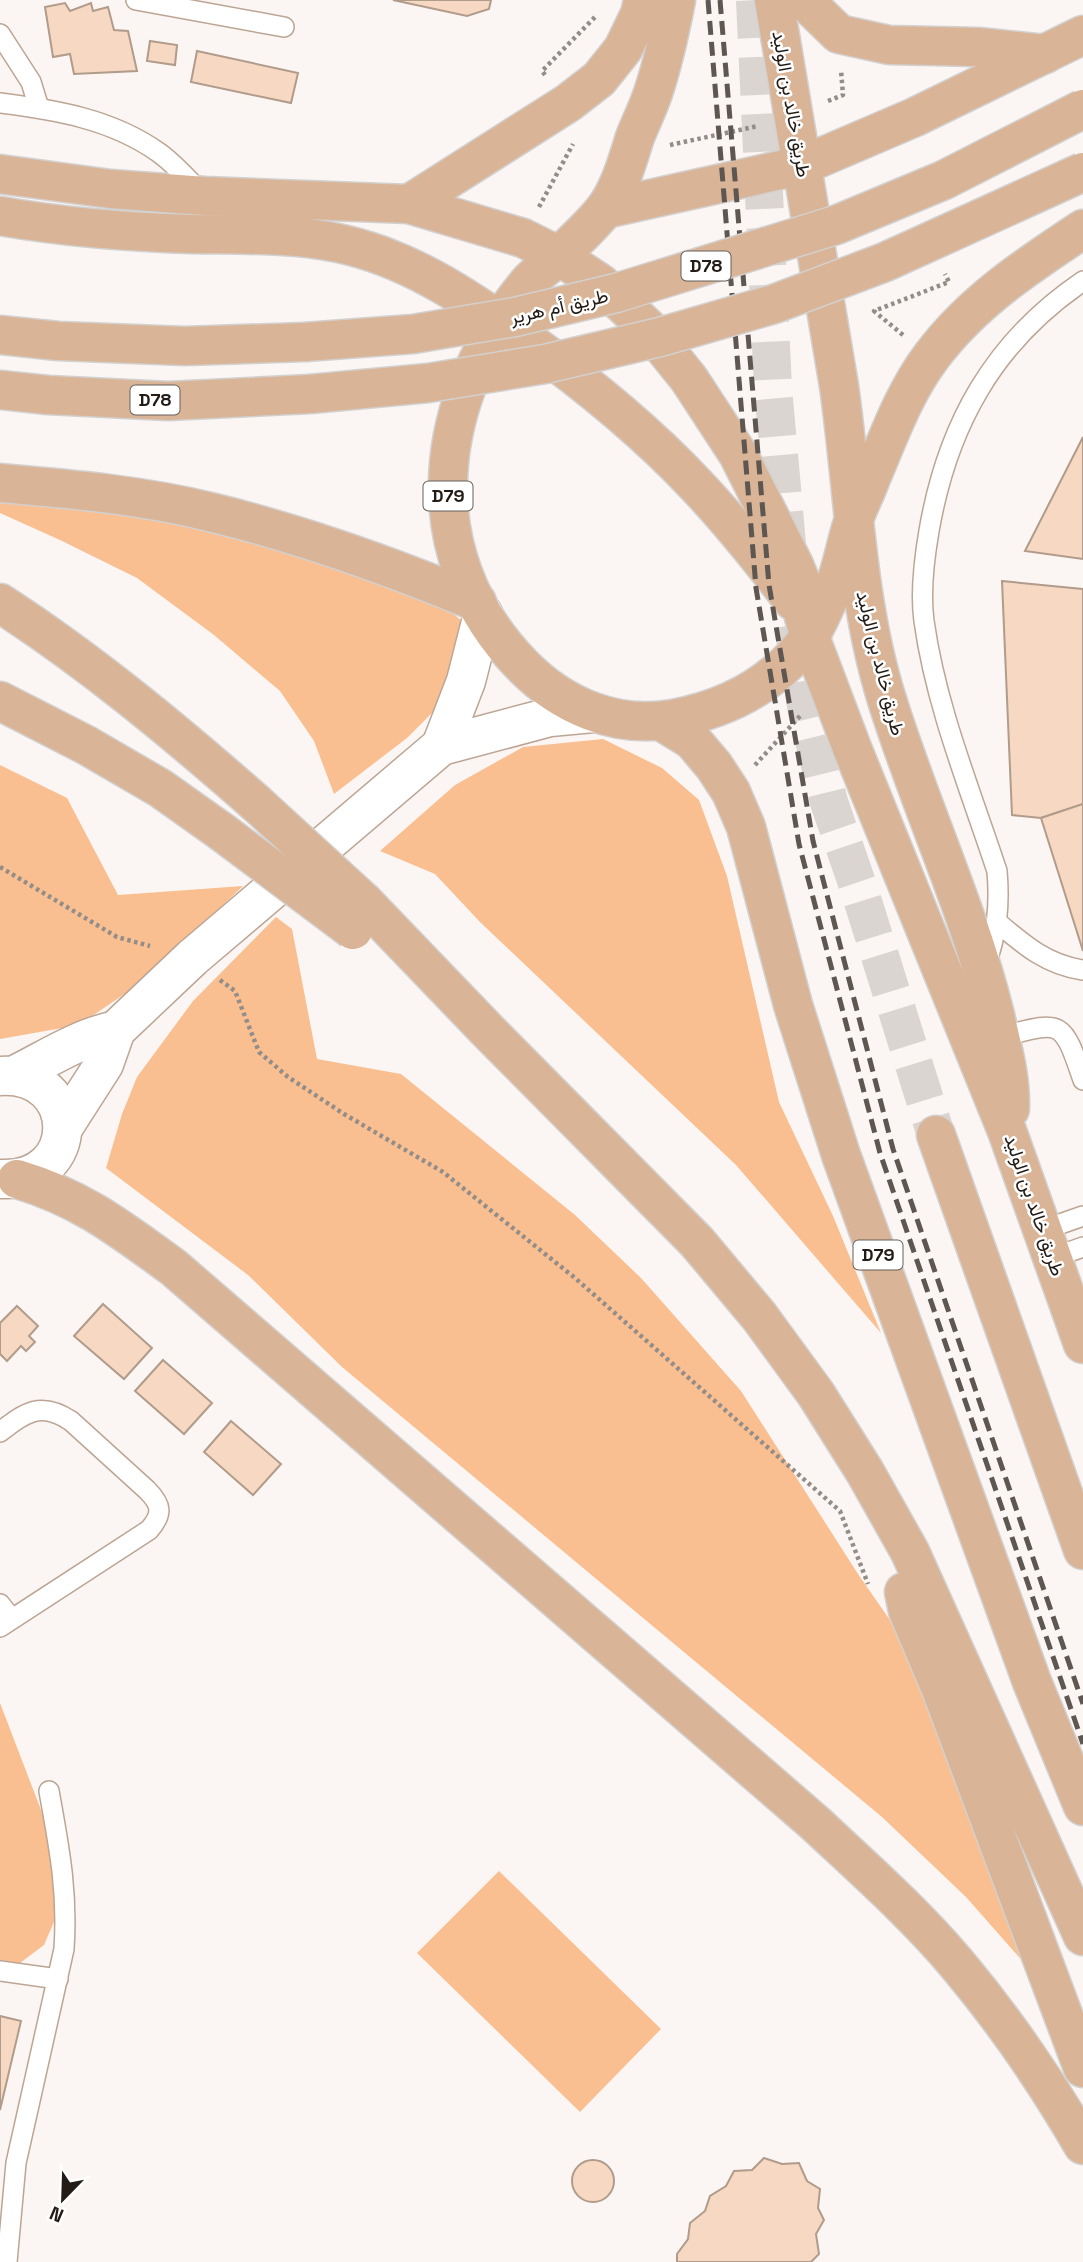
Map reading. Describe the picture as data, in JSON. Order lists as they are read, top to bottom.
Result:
{
  "streets": {
    "main road": [
      "طريق خالد بن الوليد",
      "D78",
      "طريق أم هرير",
      "D79"
    ]
  },
  "north": "bottom left"
}
